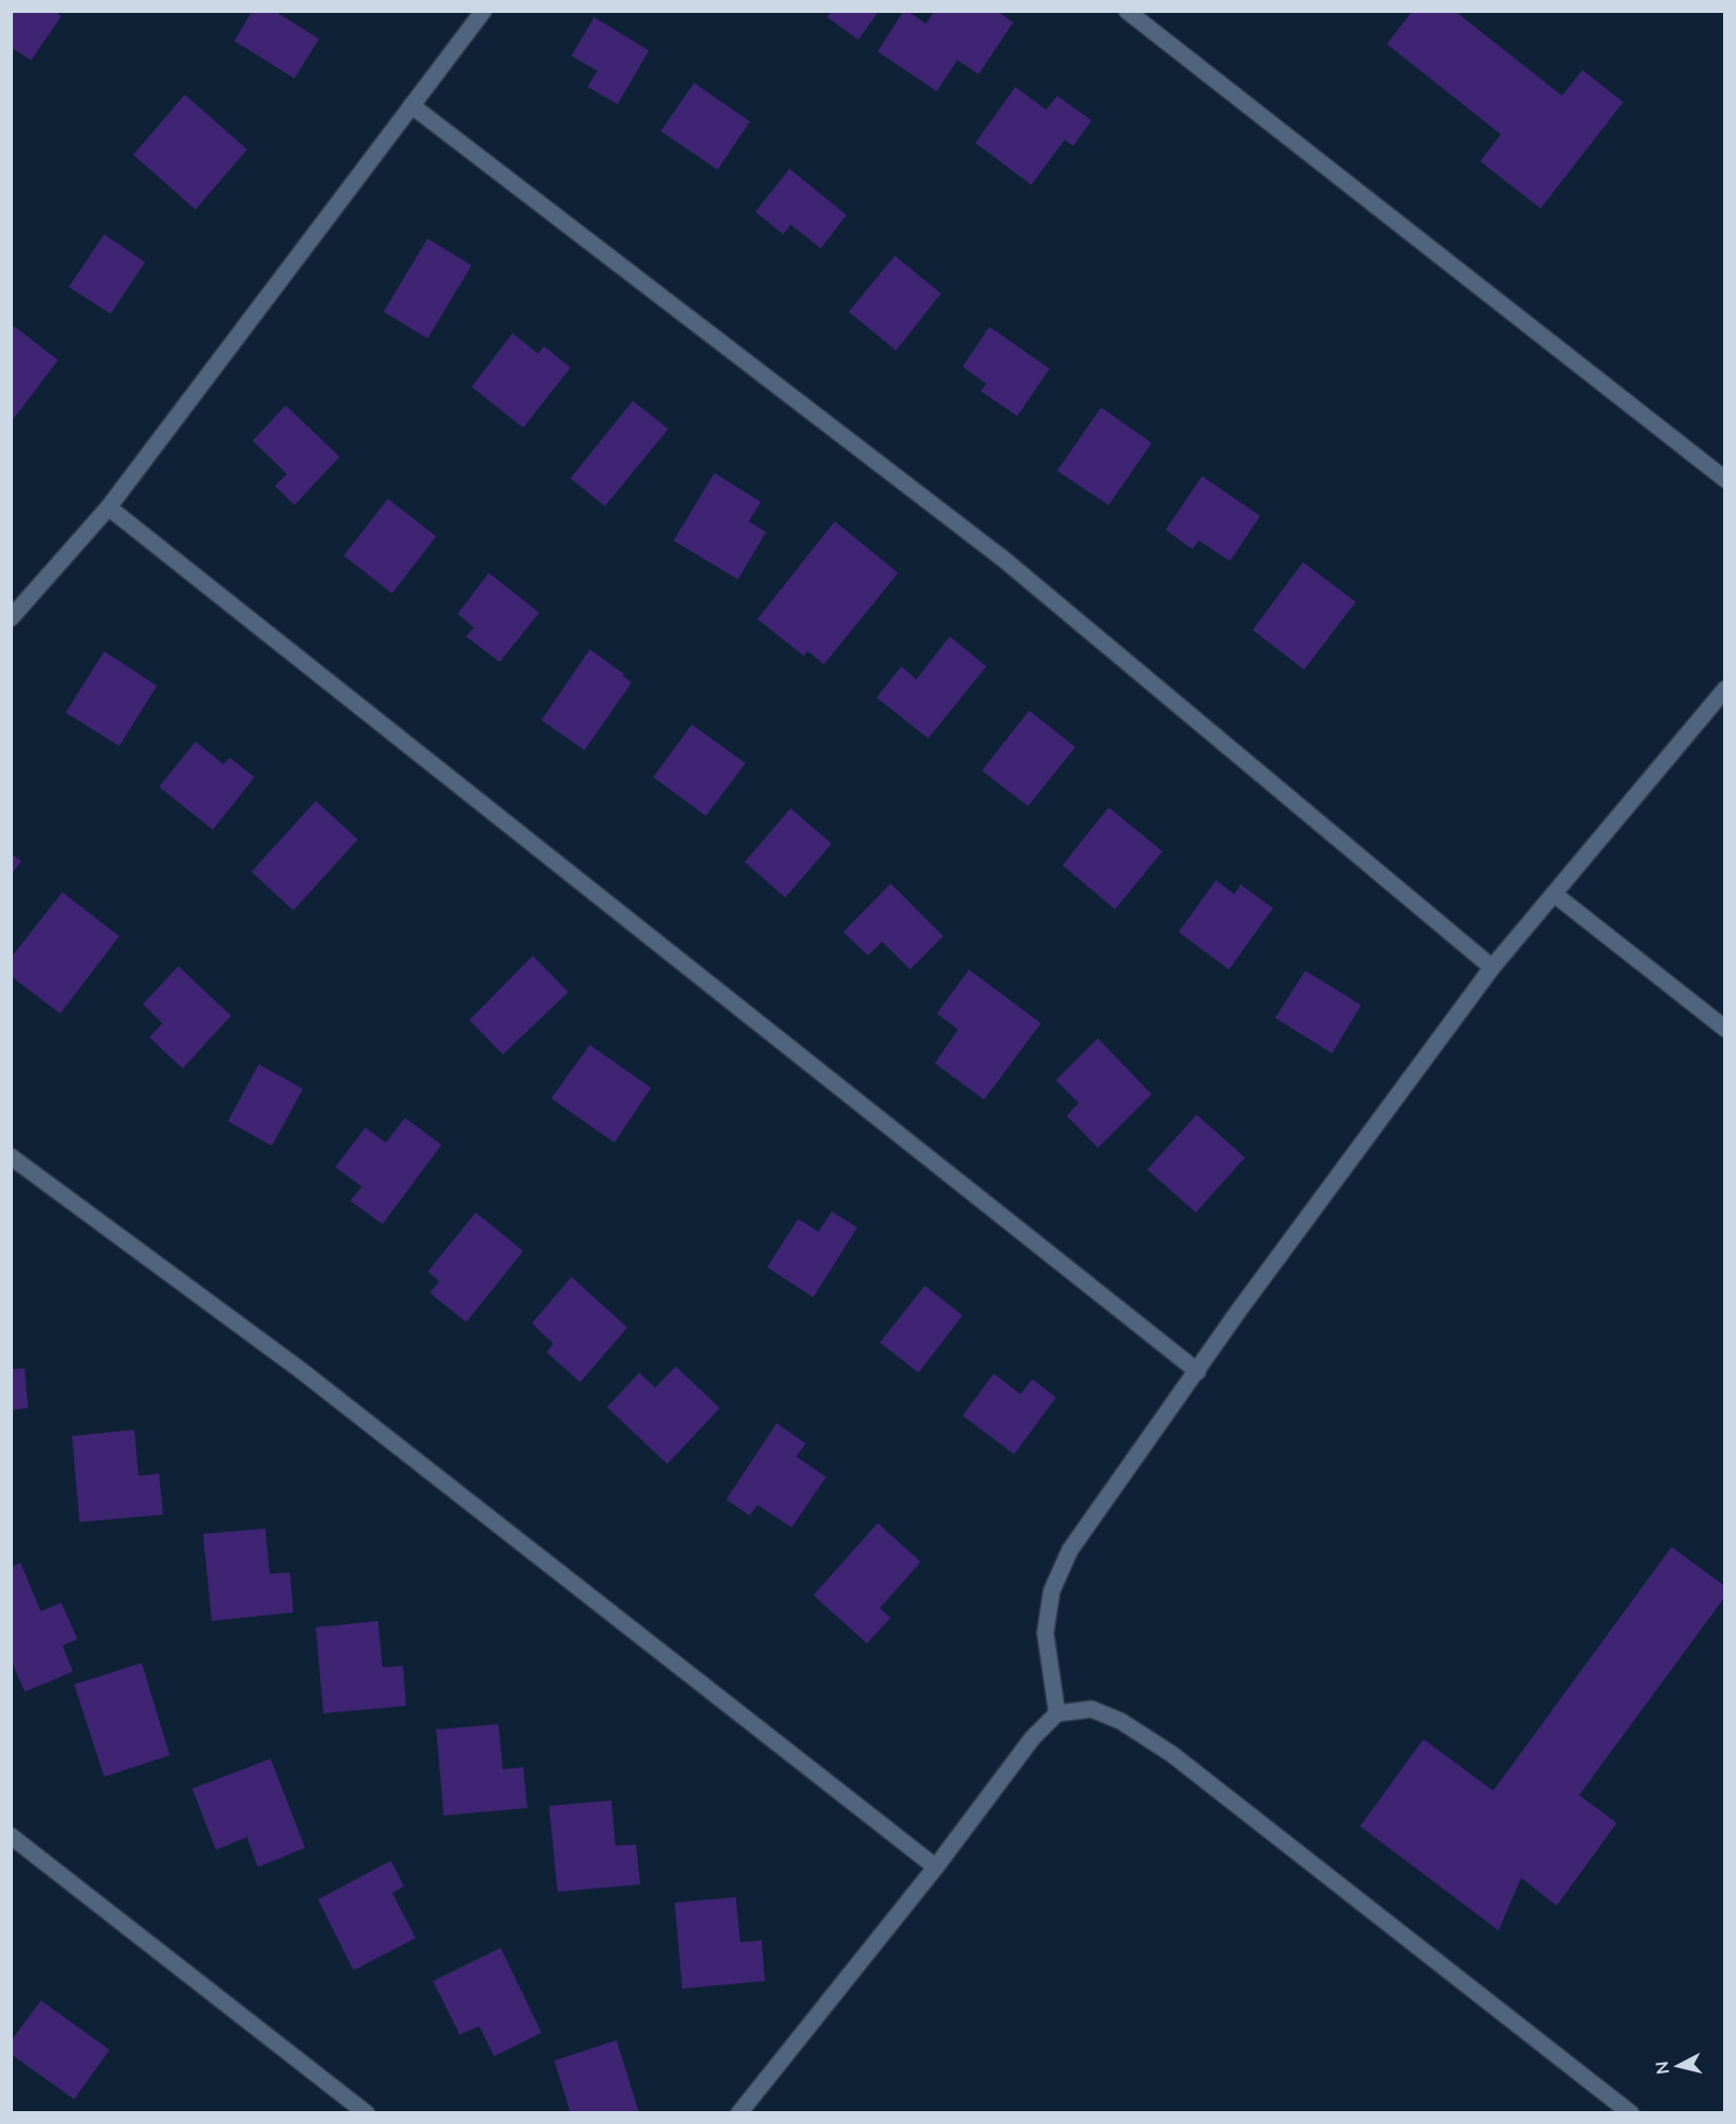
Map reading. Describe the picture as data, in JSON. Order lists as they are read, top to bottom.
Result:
{
  "north": "left"
}
